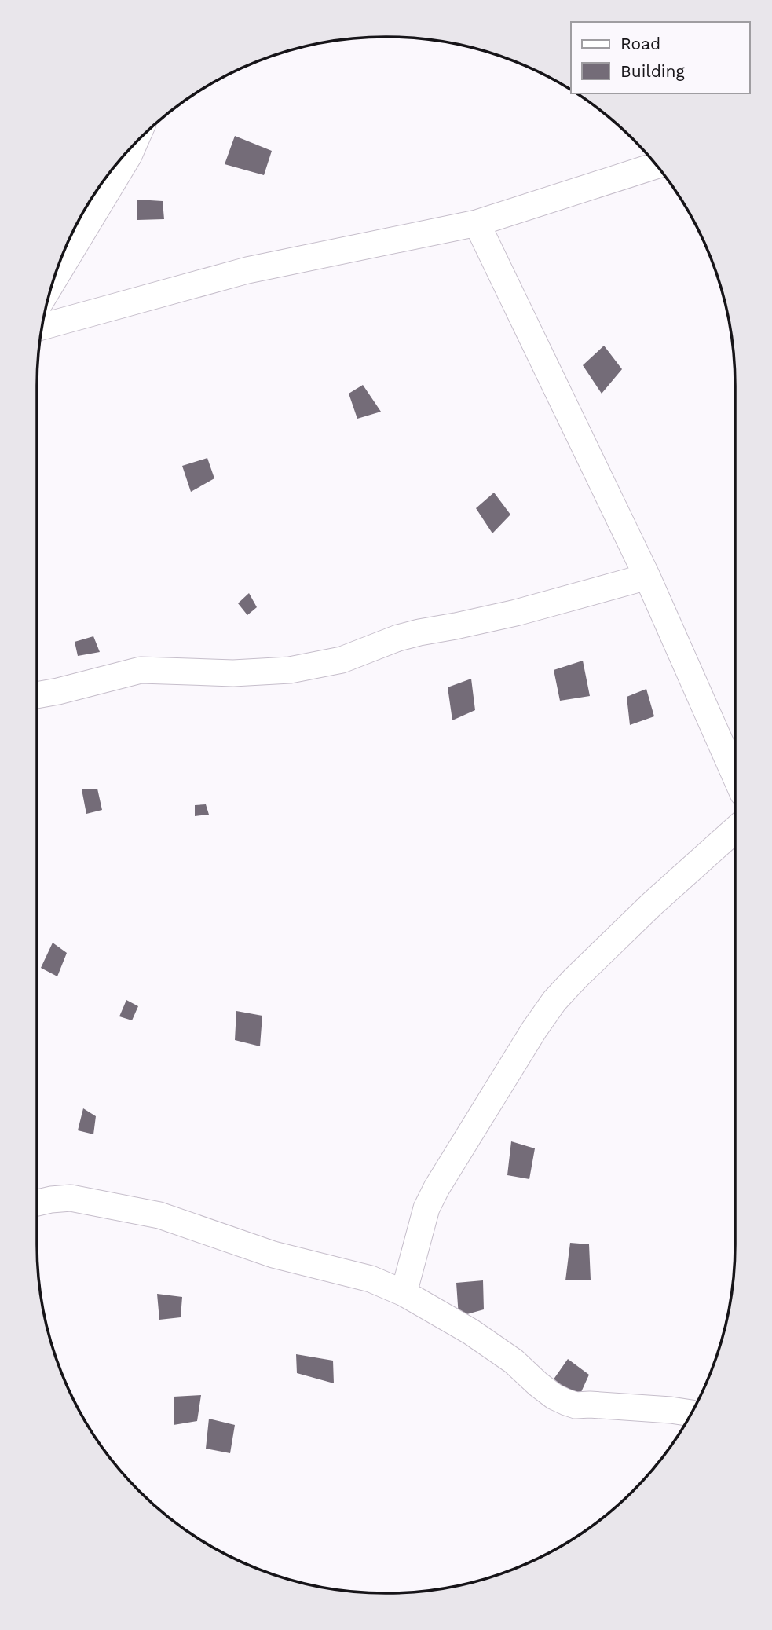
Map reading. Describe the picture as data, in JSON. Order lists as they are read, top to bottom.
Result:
{
  "legend": ["Road", "Building"]
}
